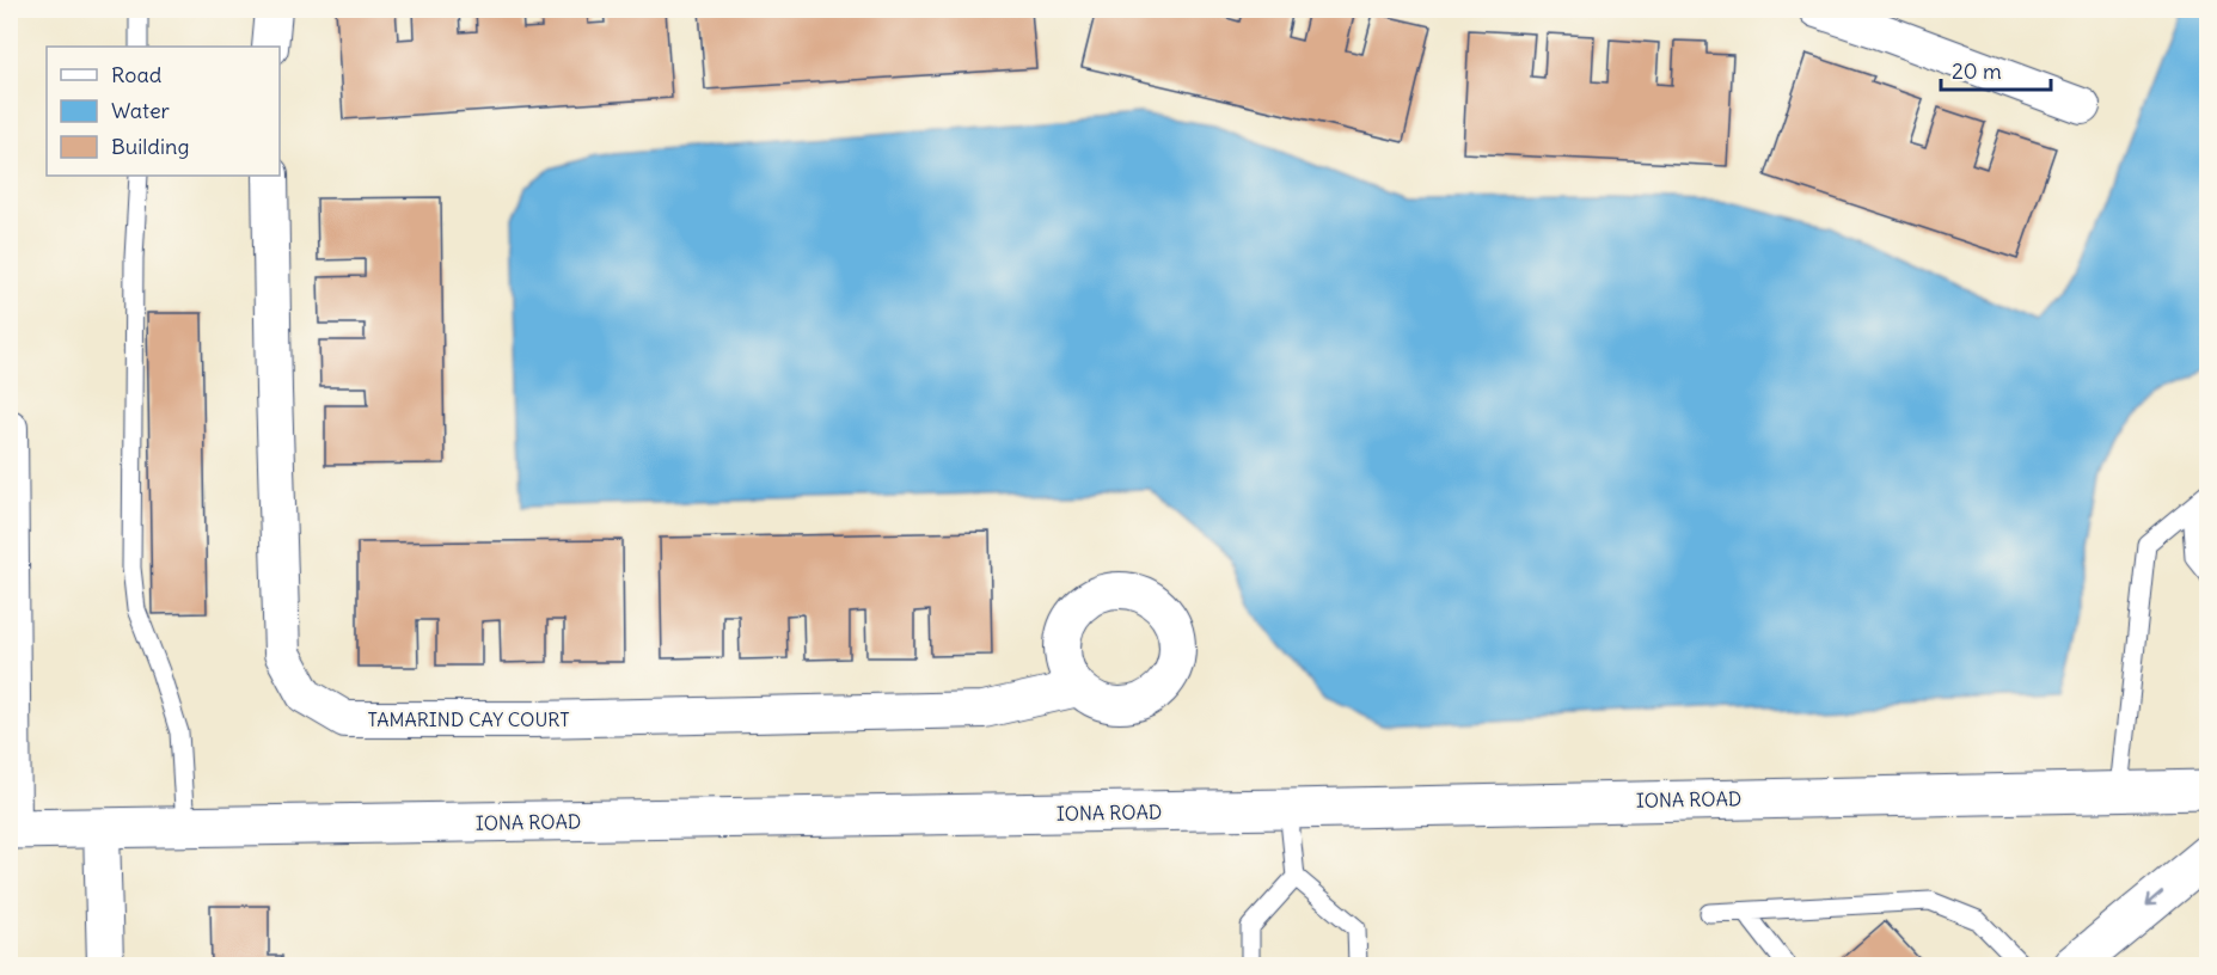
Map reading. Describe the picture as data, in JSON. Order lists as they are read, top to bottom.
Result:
{
  "streets": {
    "street": ["TAMARIND CAY COURT", "IONA ROAD"]
  },
  "legend": ["Road", "Water", "Building"],
  "scale_bar": "20 m"
}
